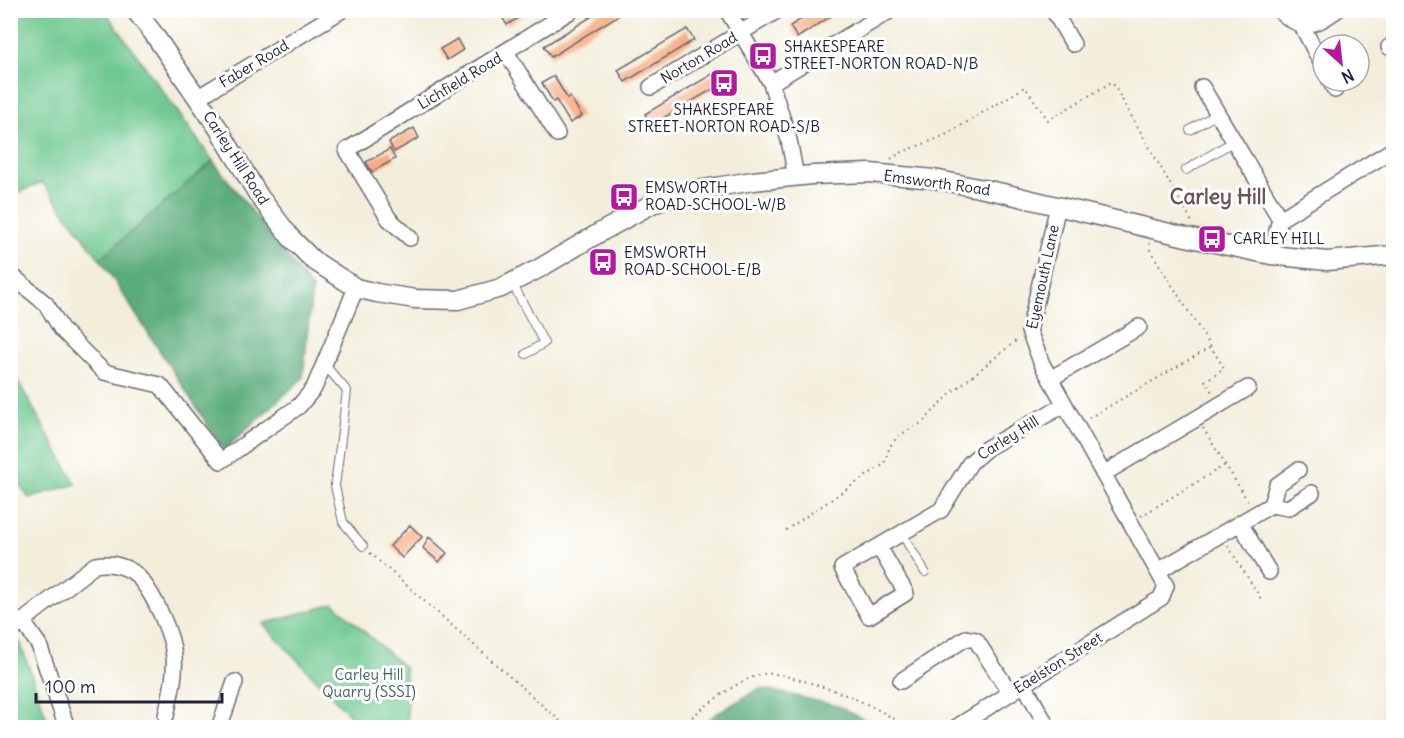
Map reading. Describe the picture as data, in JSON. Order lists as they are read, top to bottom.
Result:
{
  "streets": {
    "street": [
      "Norton Road",
      "Faber Road",
      "Lichfield Road",
      "Carley Hill Road",
      "Emsworth Road",
      "Eyemouth Lane",
      "Carley Hill",
      "Eaelston Street"
    ]
  },
  "crossings": [
    ["Faber Road", "Carley Hill Road"],
    ["Carley Hill Road", "Emsworth Road"],
    ["Emsworth Road", "Eyemouth Lane"],
    ["Eyemouth Lane", "Carley Hill"],
    ["Eyemouth Lane", "Eaelston Street"]
  ],
  "districts": ["Carley Hill"],
  "parks": ["Carley Hill Quarry (SSSI)"],
  "places": {
    "bus stop": [
      "SHAKESPEARE STREET-NORTON ROAD-N/B",
      "SHAKESPEARE STREET-NORTON ROAD-S/B",
      "EMSWORTH ROAD-SCHOOL-W/B",
      "CARLEY HILL",
      "EMSWORTH ROAD-SCHOOL-E/B"
    ]
  },
  "scale_bar": "100 m",
  "north": "bottom right"
}
